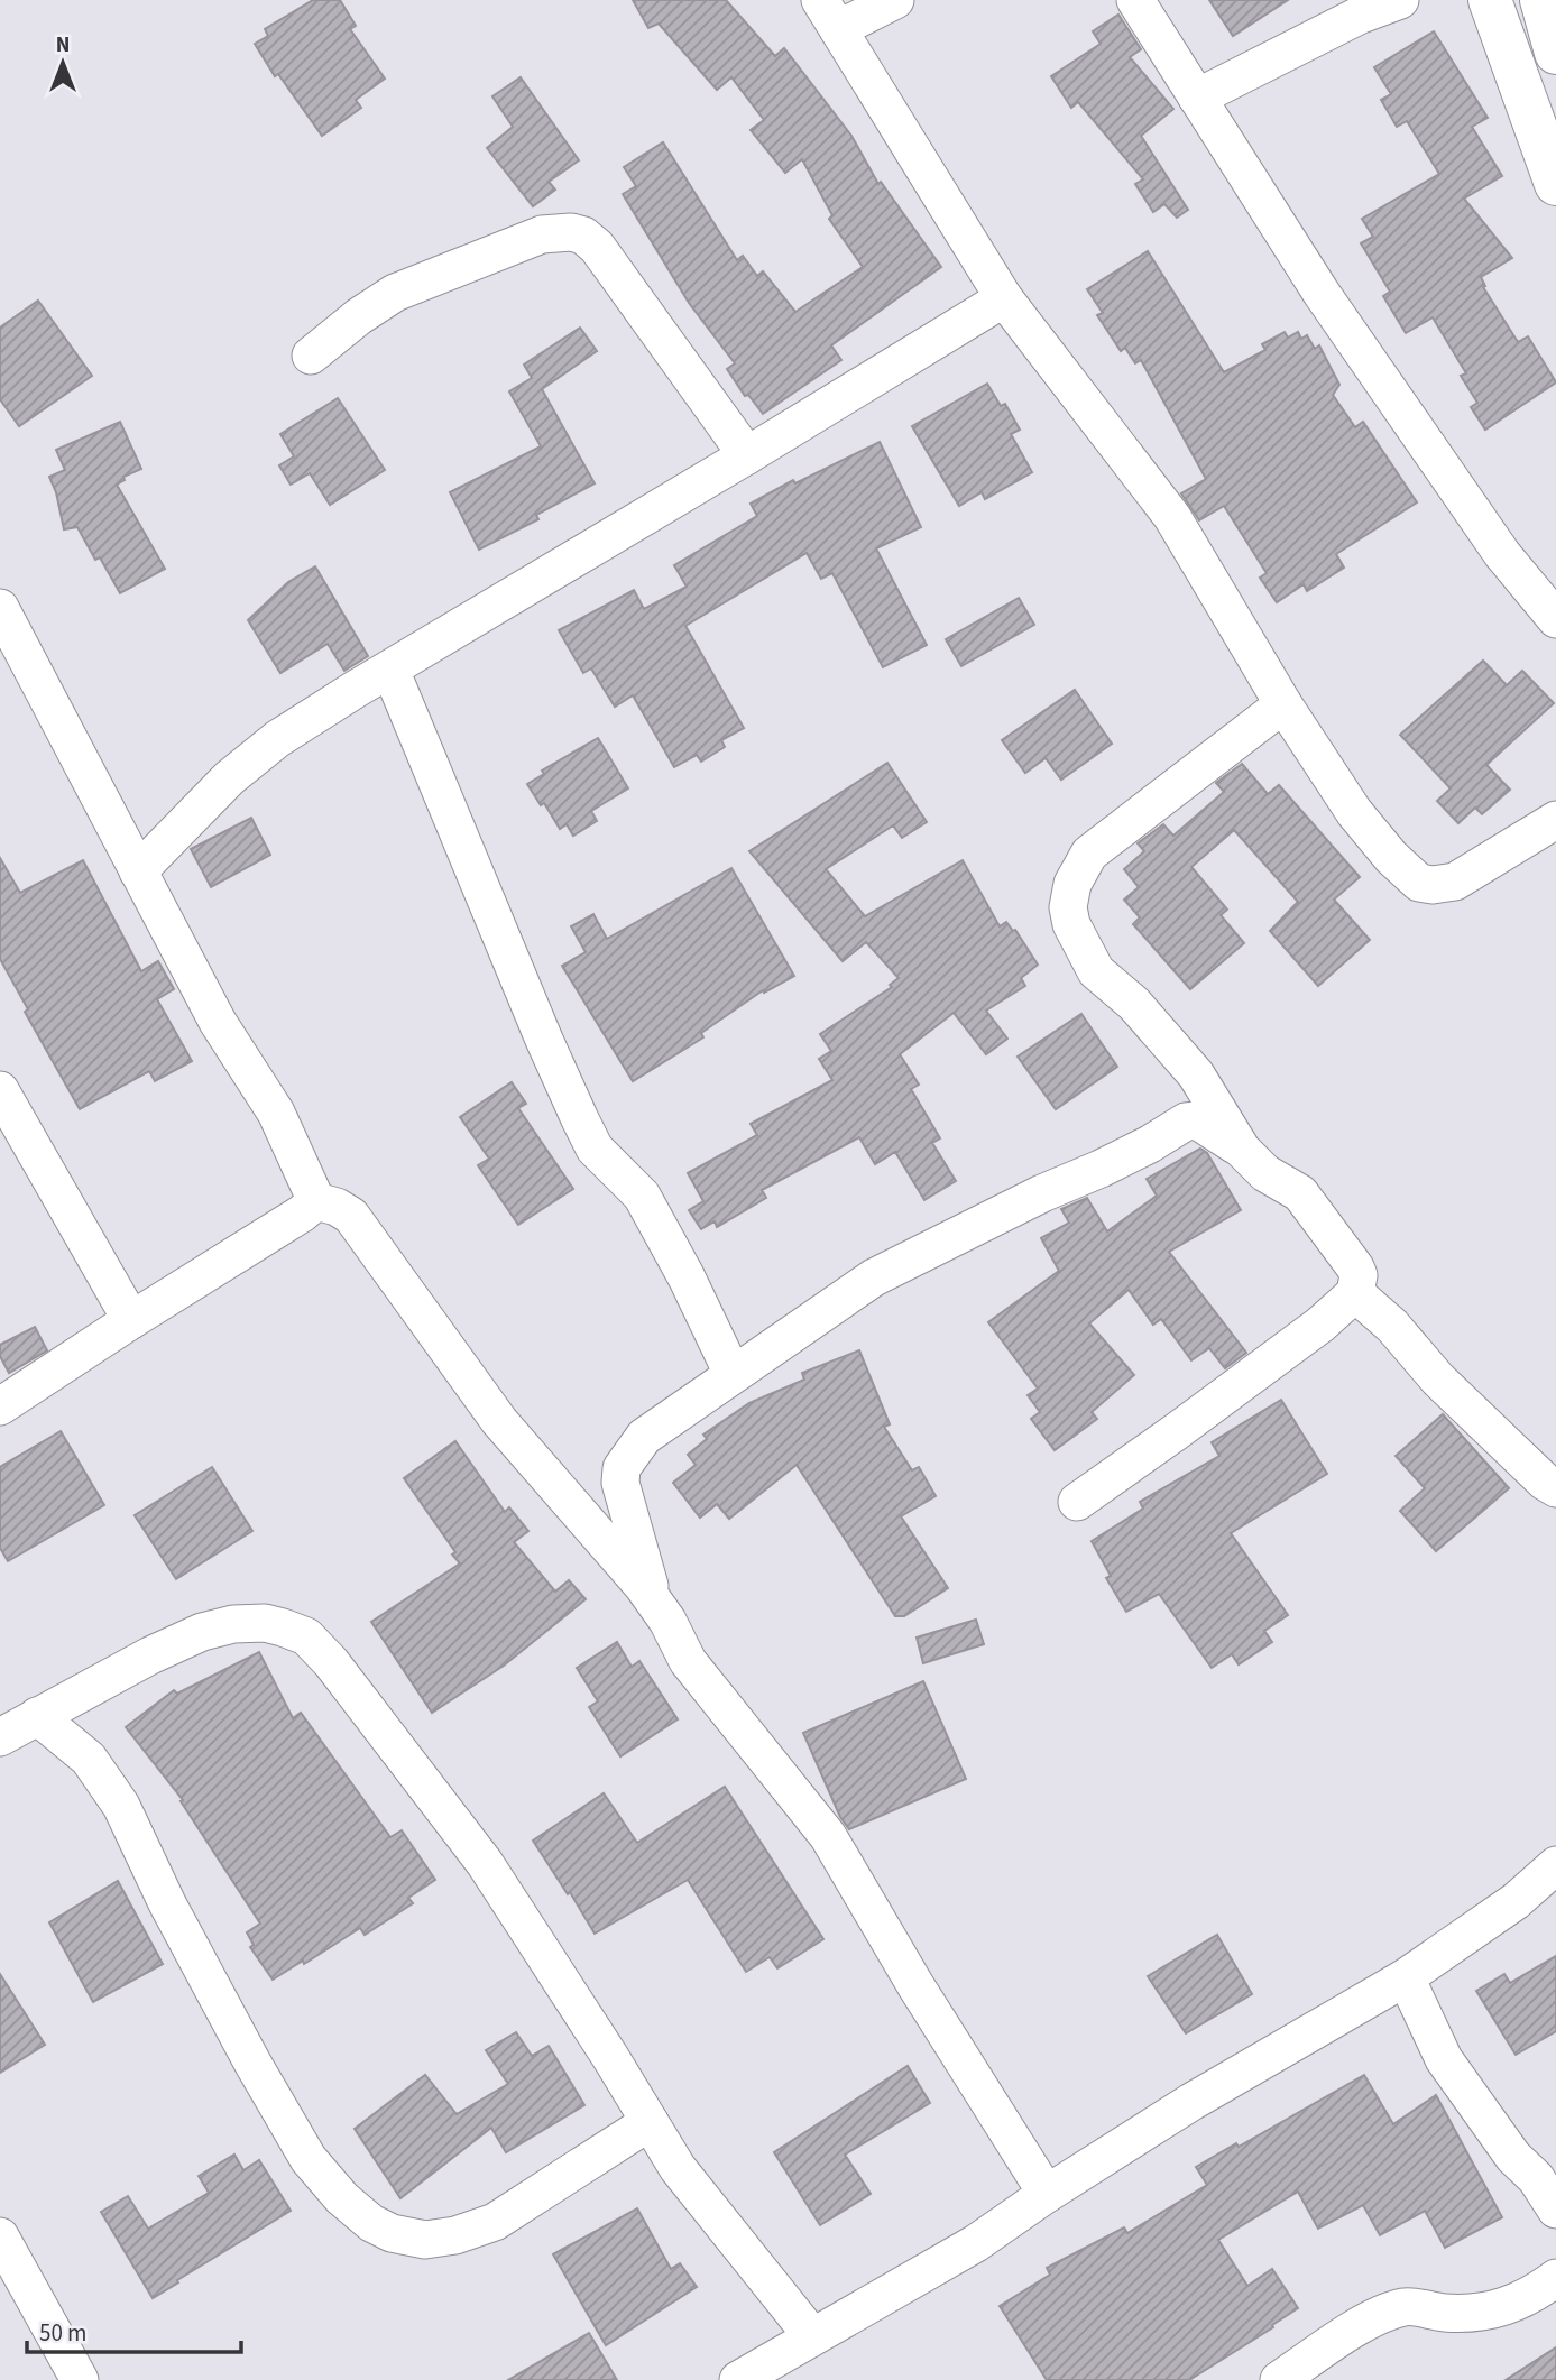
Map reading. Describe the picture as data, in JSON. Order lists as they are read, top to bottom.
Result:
{
  "scale_bar": "50 m",
  "north": "top"
}
